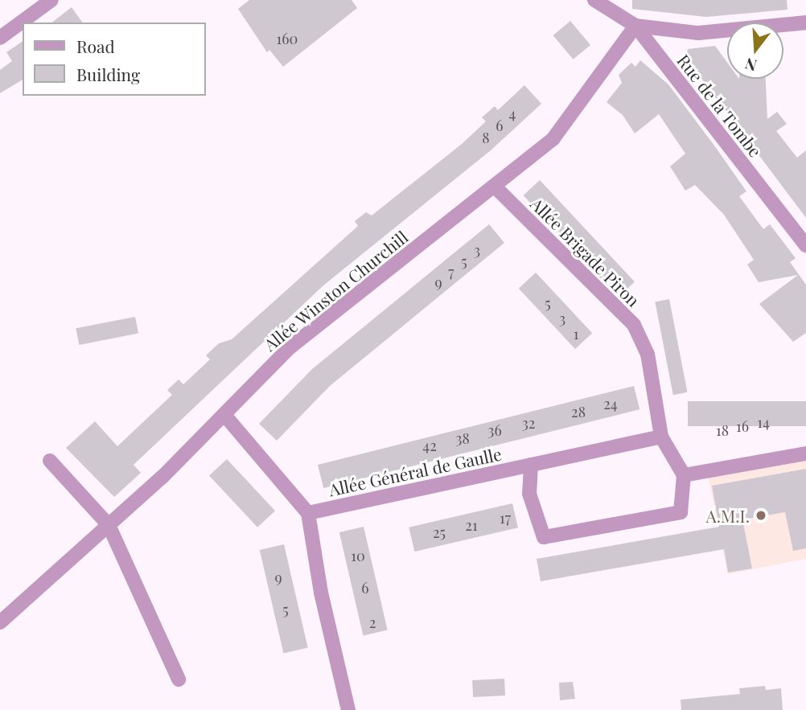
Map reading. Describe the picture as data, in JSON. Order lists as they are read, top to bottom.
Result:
{
  "streets": {
    "street": [
      "Rue de la Tombe",
      "Allée Brigade Piron",
      "Allée Winston Churchill",
      "Allée Général de Gaulle"
    ]
  },
  "crossings": [
    ["Rue de la Tombe", "Allée Winston Churchill"],
    ["Allée Brigade Piron", "Allée Winston Churchill"],
    ["Allée Brigade Piron", "Allée Général de Gaulle"]
  ],
  "places": ["A.M.I."],
  "house_numbers": [
    "160",
    "4",
    "6",
    "8",
    "3",
    "5",
    "7",
    "9",
    "5",
    "3",
    "1",
    "24",
    "28",
    "14",
    "32",
    "16",
    "36",
    "18",
    "38",
    "42",
    "17",
    "21",
    "25",
    "10",
    "9",
    "6",
    "5",
    "2"
  ],
  "legend": ["Road", "Building"],
  "north": "bottom"
}
